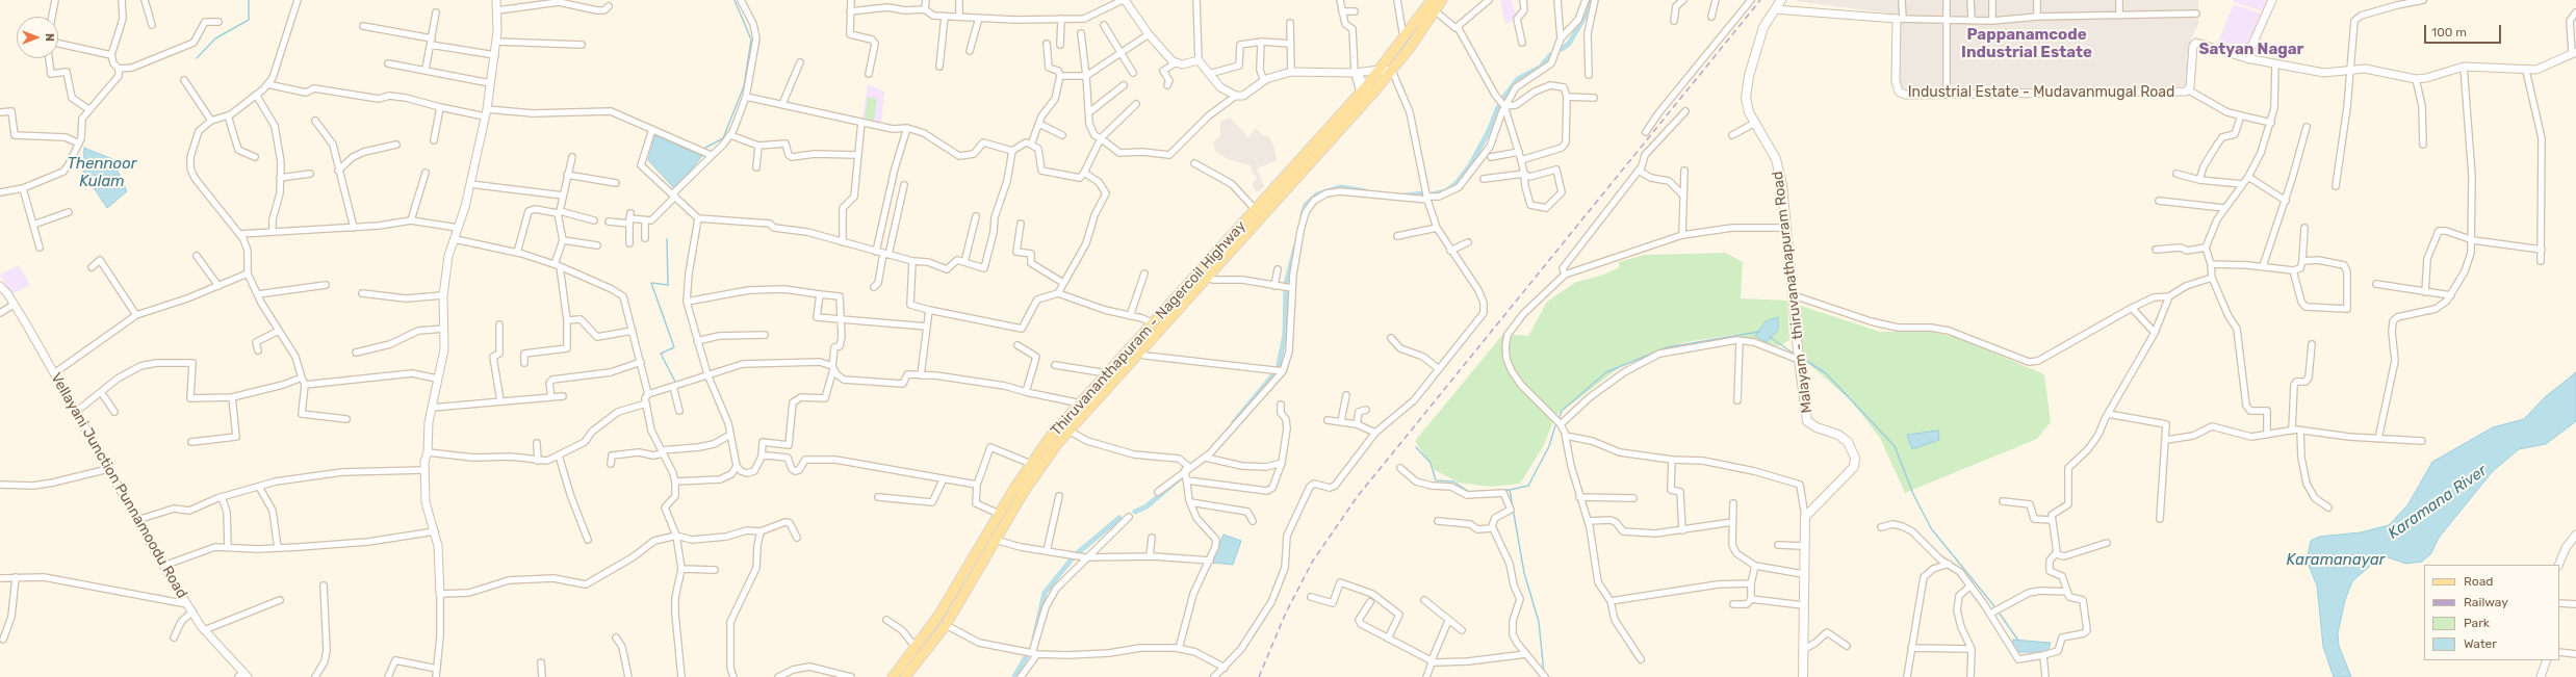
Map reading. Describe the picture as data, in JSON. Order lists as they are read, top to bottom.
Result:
{
  "streets": {
    "main road": ["Malayam - thiruvanathapuram Road", "Thiruvananthapuram - Nagercoil Highway"],
    "street": ["Industrial Estate - Mudavanmugal Road", "Vellayani Junction Punnamoodu Road"]
  },
  "districts": ["Pappanamcode Industrial Estate", "Satyan Nagar"],
  "water": ["Thennoor Kulam", "Karamana River", "Karamanayar"],
  "legend": [
    "Road",
    "Railway",
    "Park",
    "Water"
  ],
  "scale_bar": "100 m",
  "north": "right"
}
